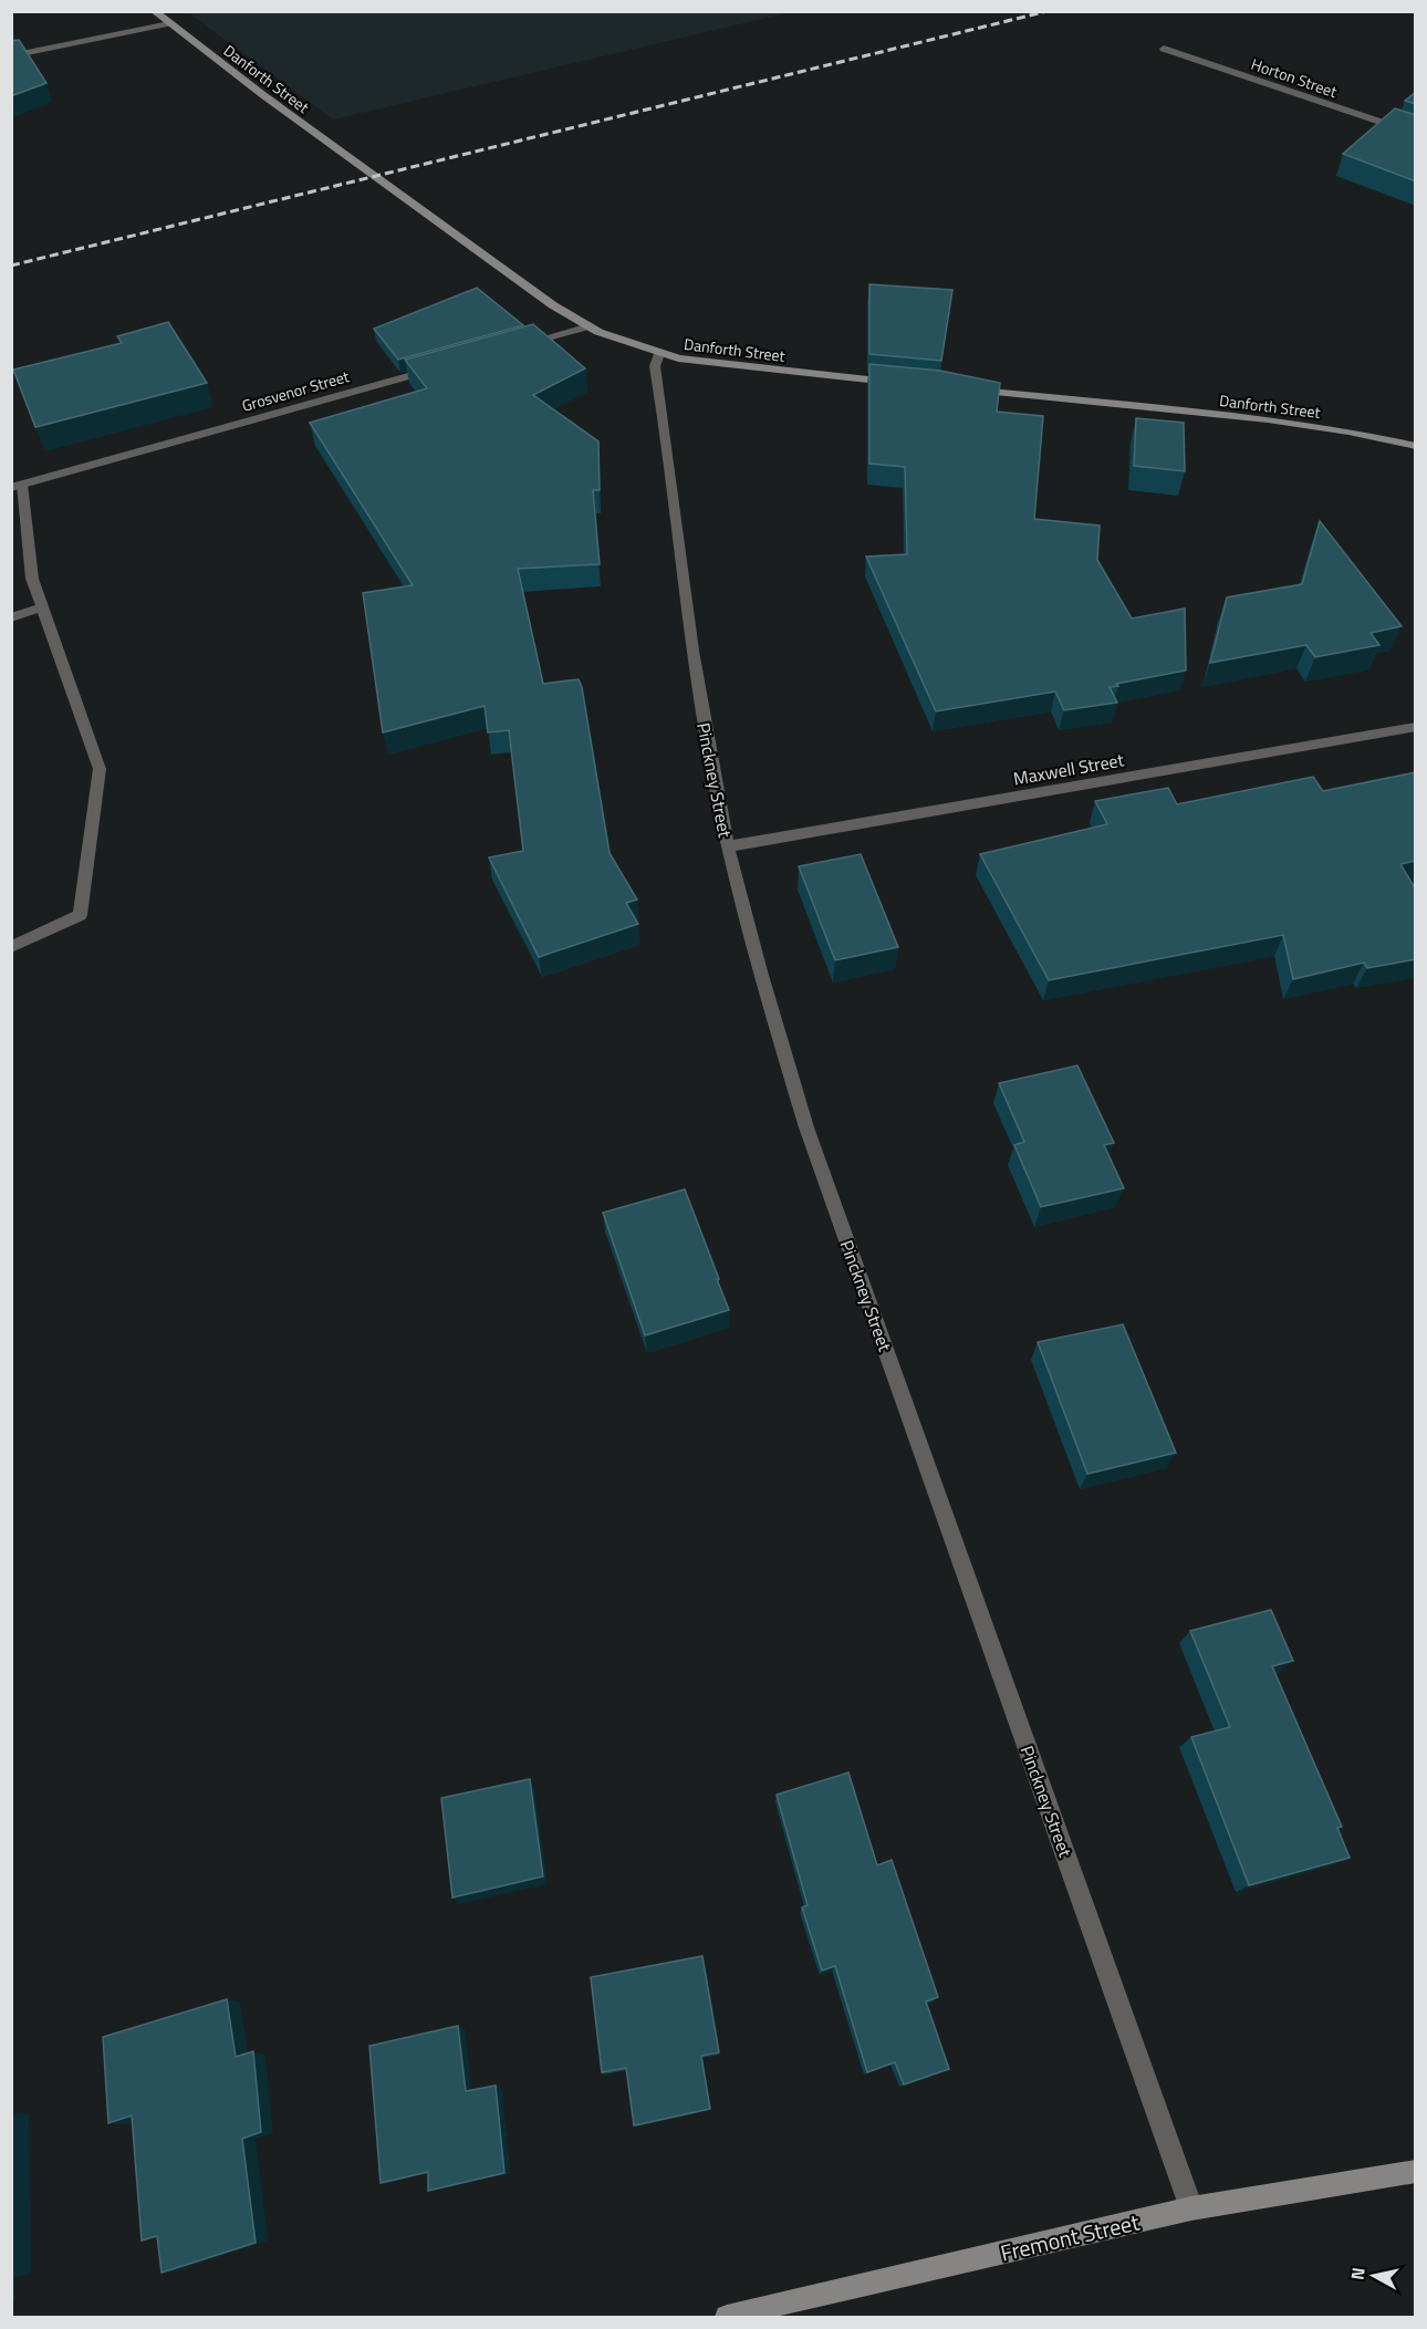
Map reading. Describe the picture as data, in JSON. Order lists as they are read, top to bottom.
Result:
{
  "streets": {
    "street": [
      "Horton Street",
      "Danforth Street",
      "Grosvenor Street",
      "Maxwell Street",
      "Pinckney Street",
      "Fremont Street"
    ]
  },
  "crossings": [
    ["Danforth Street", "Pinckney Street"],
    ["Maxwell Street", "Pinckney Street"],
    ["Pinckney Street", "Fremont Street"]
  ],
  "north": "left"
}
